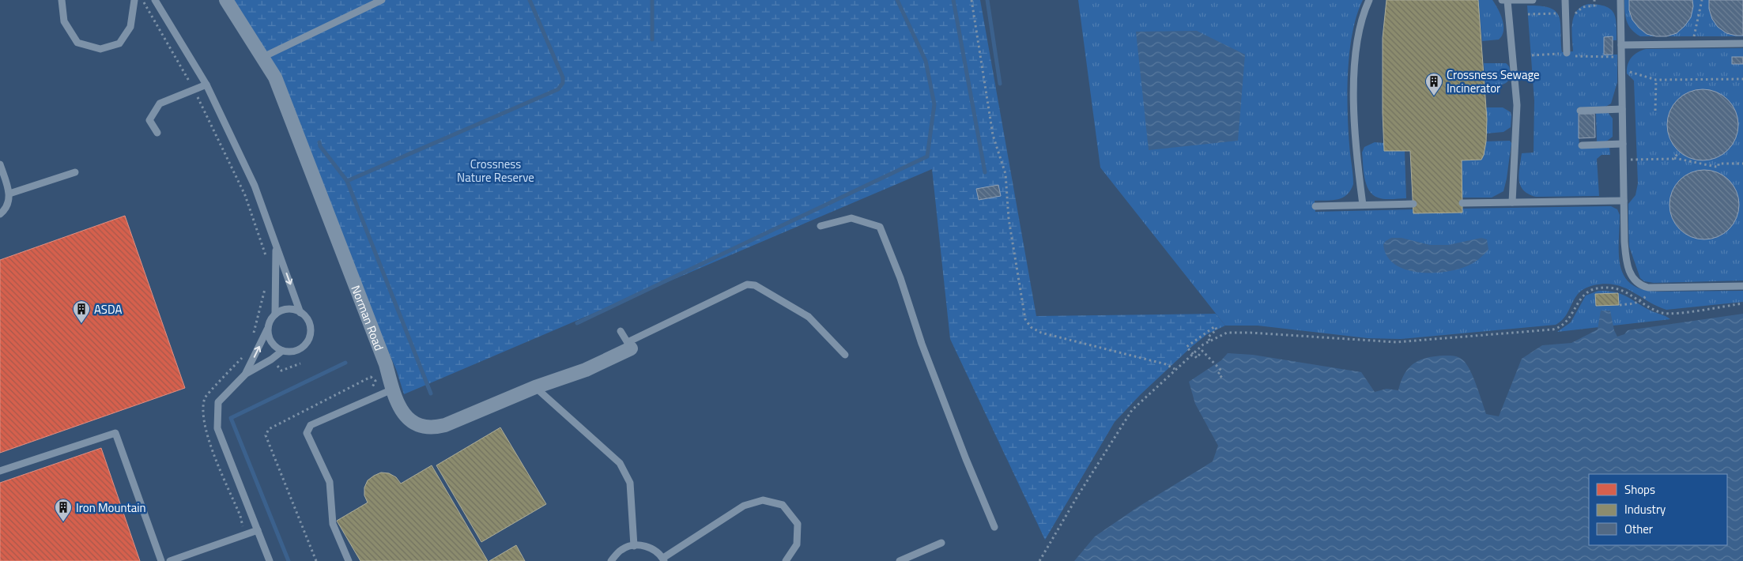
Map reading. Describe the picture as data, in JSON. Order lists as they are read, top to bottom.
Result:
{
  "streets": {
    "street": ["Norman Road"]
  },
  "parks": ["Crossness Nature Reserve"],
  "places": {
    "building": ["Crossness Sewage Incinerator", "ASDA", "Iron Mountain"]
  },
  "legend": ["Shops", "Industry", "Other"]
}
